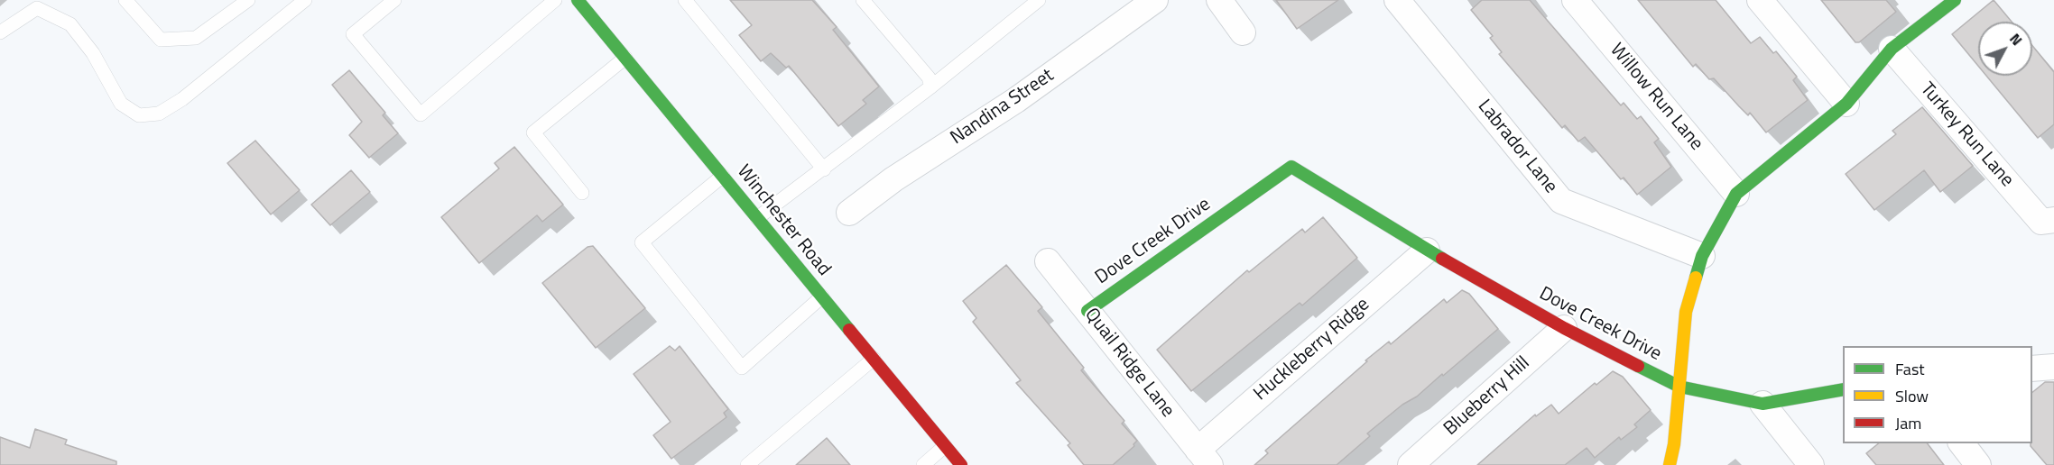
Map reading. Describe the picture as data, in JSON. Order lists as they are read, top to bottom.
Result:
{
  "streets": {
    "street": [
      "Willow Run Lane",
      "Nandina Street",
      "Turkey Run Lane",
      "Labrador Lane",
      "Winchester Road",
      "Dove Creek Drive",
      "Huckleberry Ridge",
      "Quail Ridge Lane",
      "Blueberry Hill"
    ]
  },
  "crossings": [
    ["Willow Run Lane", "Dove Creek Drive"],
    ["Turkey Run Lane", "Dove Creek Drive"],
    ["Labrador Lane", "Dove Creek Drive"],
    ["Dove Creek Drive", "Huckleberry Ridge"],
    ["Dove Creek Drive", "Quail Ridge Lane"],
    ["Dove Creek Drive", "Blueberry Hill"],
    ["Huckleberry Ridge", "Quail Ridge Lane"]
  ],
  "legend": ["Fast", "Slow", "Jam"],
  "north": "top right"
}
